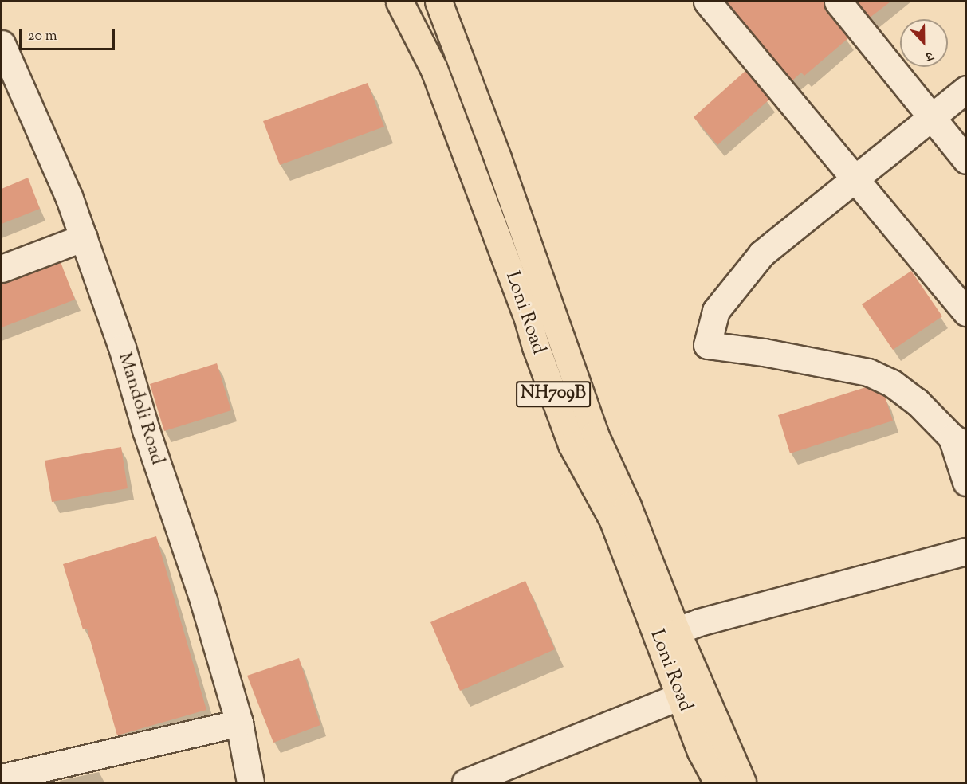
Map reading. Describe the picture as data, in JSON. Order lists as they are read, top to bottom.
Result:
{
  "streets": {
    "highway": ["Loni Road", "NH709B"],
    "street": ["Mandoli Road"]
  },
  "scale_bar": "20 m",
  "north": "bottom"
}
